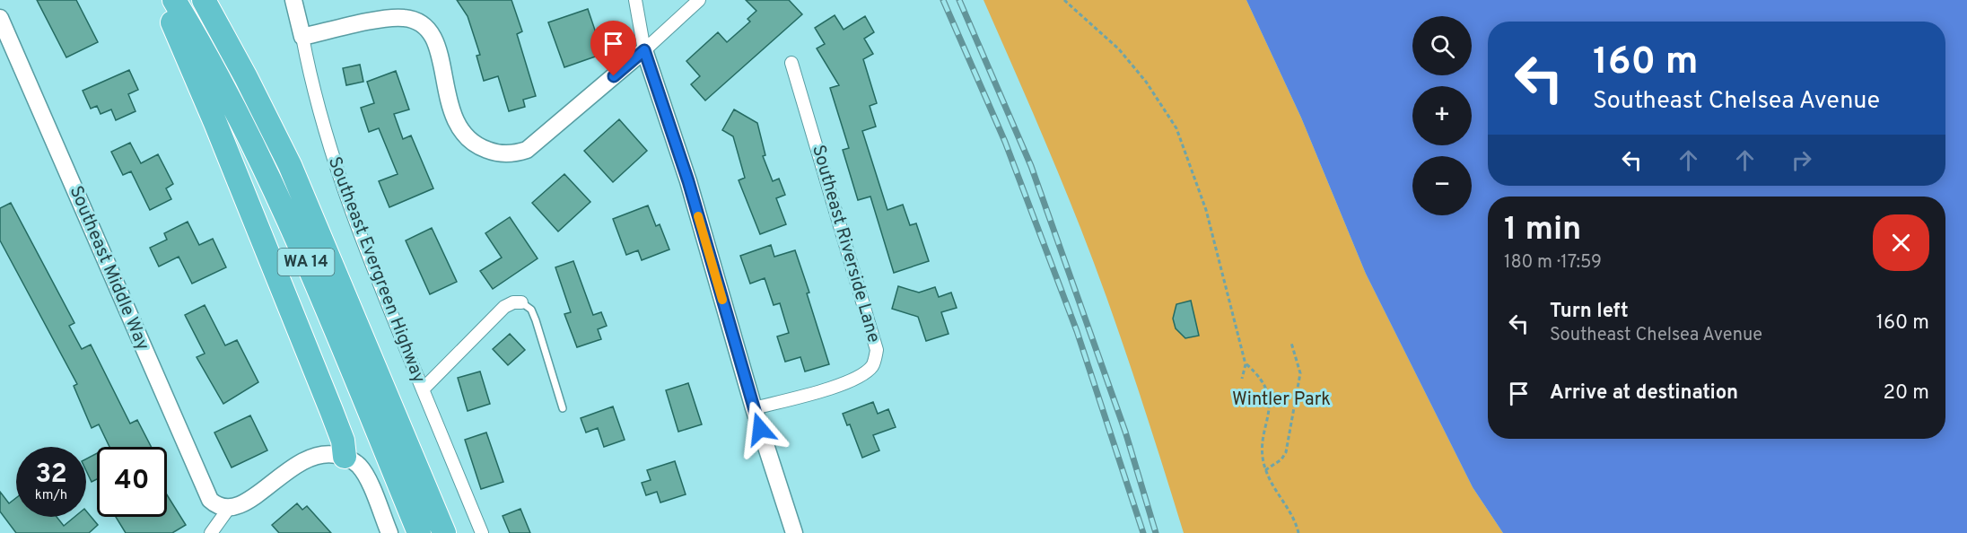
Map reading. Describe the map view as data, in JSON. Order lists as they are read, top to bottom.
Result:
{
  "streets": {
    "highway": ["WA 14"],
    "street": ["Southeast Riverside Lane", "Southeast Middle Way", "Southeast Evergreen Highway"]
  },
  "parks": ["Wintler Park"],
  "page": {
    "map_buttons": ["+", "−"],
    "turn": ["160 m", "Southeast Chelsea Avenue"],
    "heading": ["1 min", "180 m · 17:59"],
    "list": [
      {
        "name": "Turn left",
        "note": "Southeast Chelsea Avenue",
        "value": "160 m"
      },
      {
        "name": "Arrive at destination",
        "value": "20 m"
      }
    ],
    "speed": "32 km/h",
    "limit": "40"
  }
}
